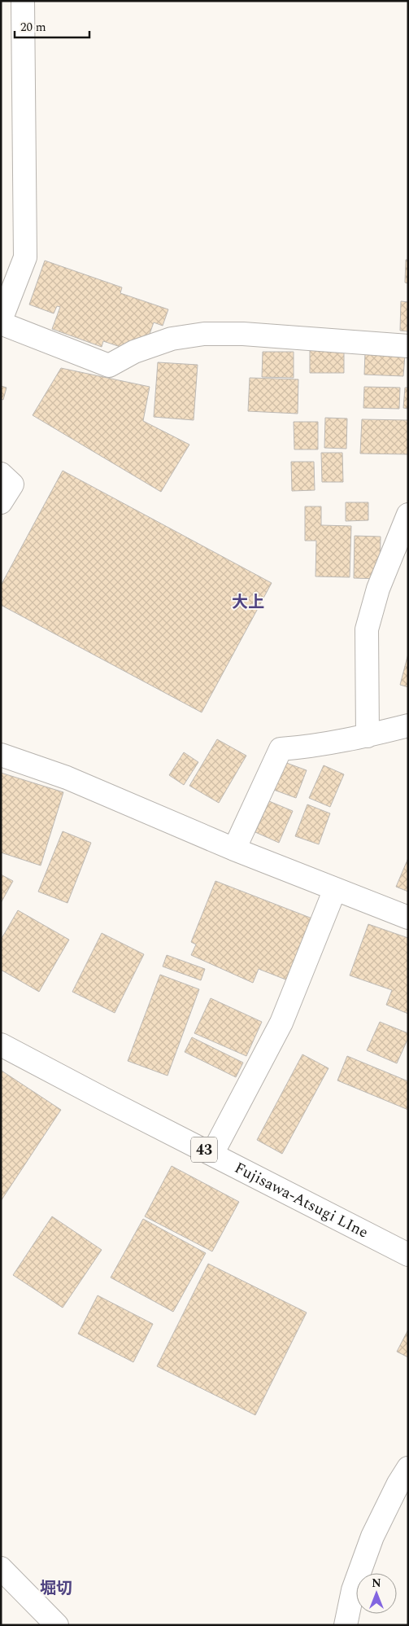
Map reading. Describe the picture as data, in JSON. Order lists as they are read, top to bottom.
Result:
{
  "streets": {
    "street": ["43", "Fujisawa-Atsugi LIne"]
  },
  "districts": ["大上", "堀切"],
  "scale_bar": "20 m",
  "north": "top"
}
